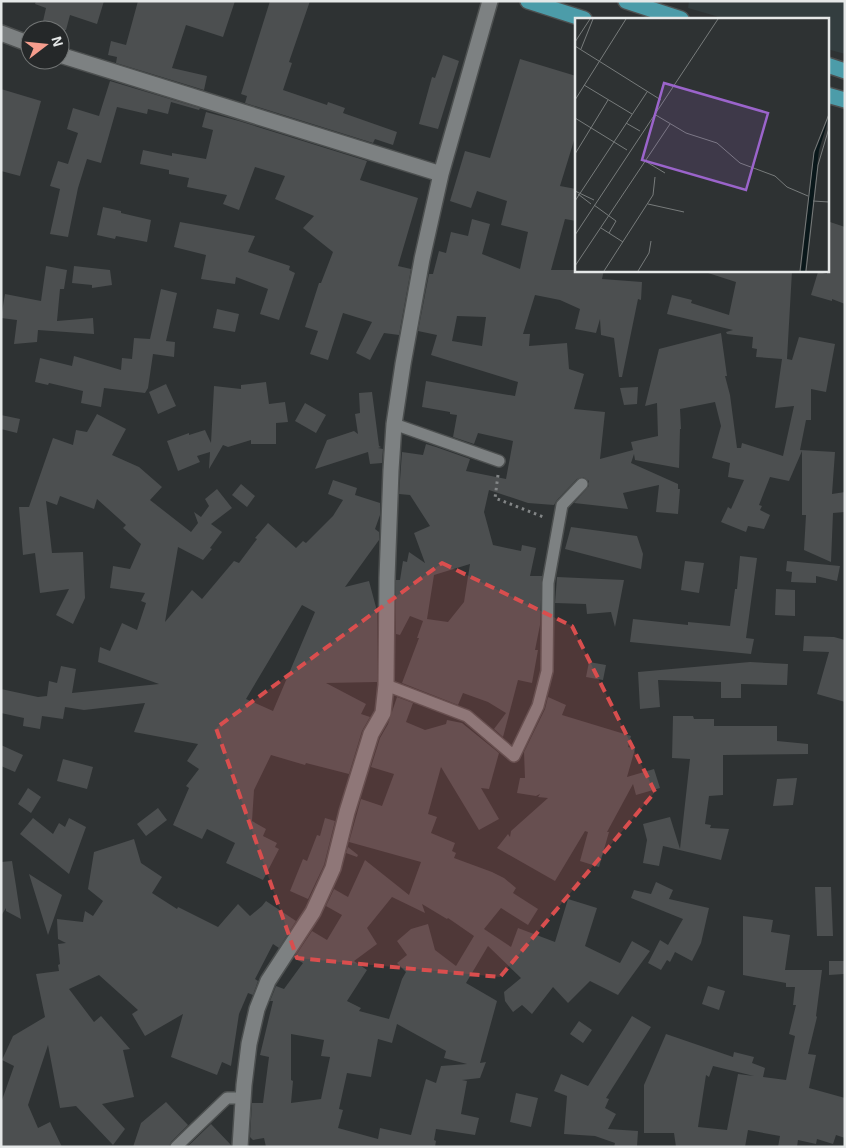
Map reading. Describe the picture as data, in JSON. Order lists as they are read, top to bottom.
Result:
{
  "north": "right"
}
